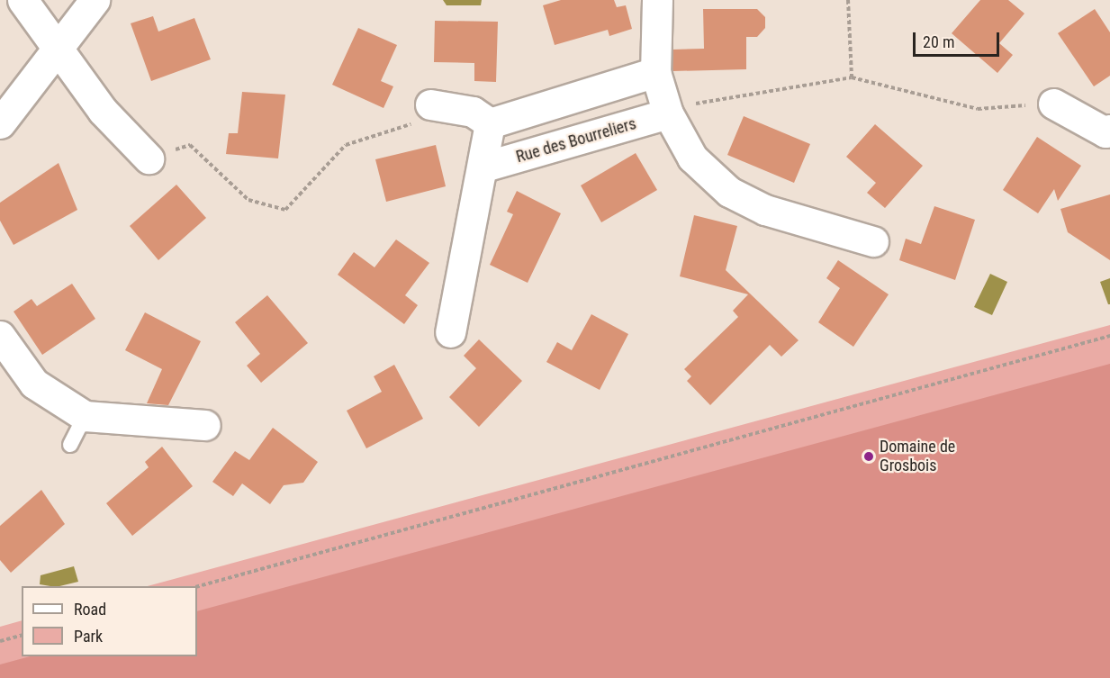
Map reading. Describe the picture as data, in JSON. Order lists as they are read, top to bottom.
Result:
{
  "streets": {
    "street": ["Rue des Bourreliers"]
  },
  "places": ["Domaine de Grosbois"],
  "legend": ["Road", "Park"],
  "scale_bar": "20 m"
}
